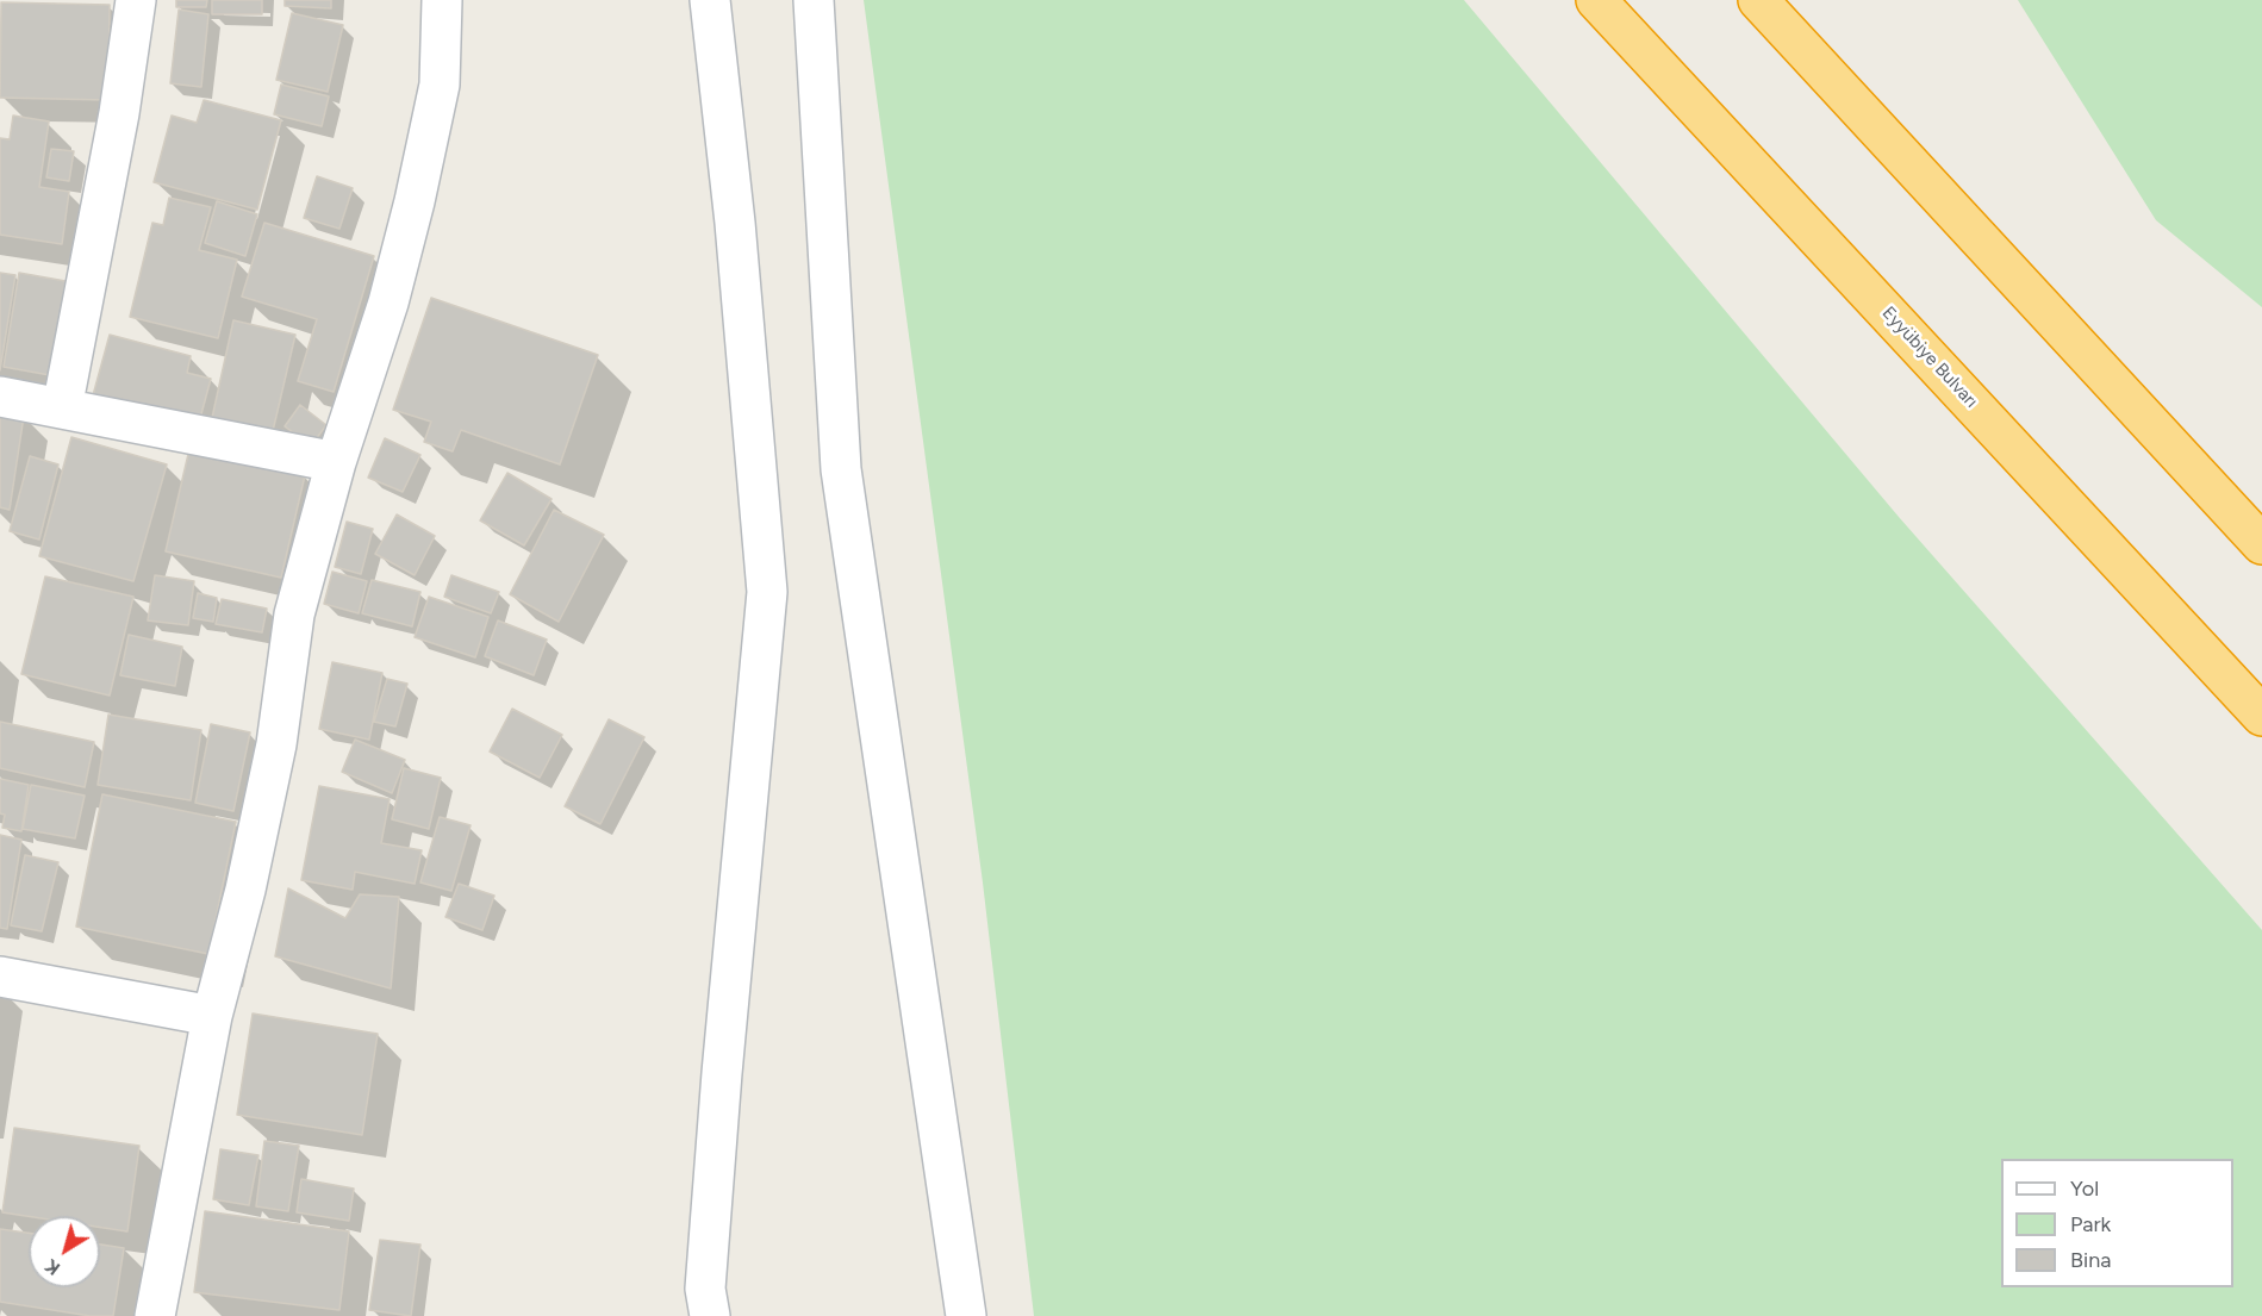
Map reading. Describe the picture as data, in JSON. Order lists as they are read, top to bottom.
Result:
{
  "streets": {
    "highway": ["Eyyübiye Bulvarı"]
  },
  "legend": ["Yol", "Park", "Bina"],
  "north": "bottom left"
}
